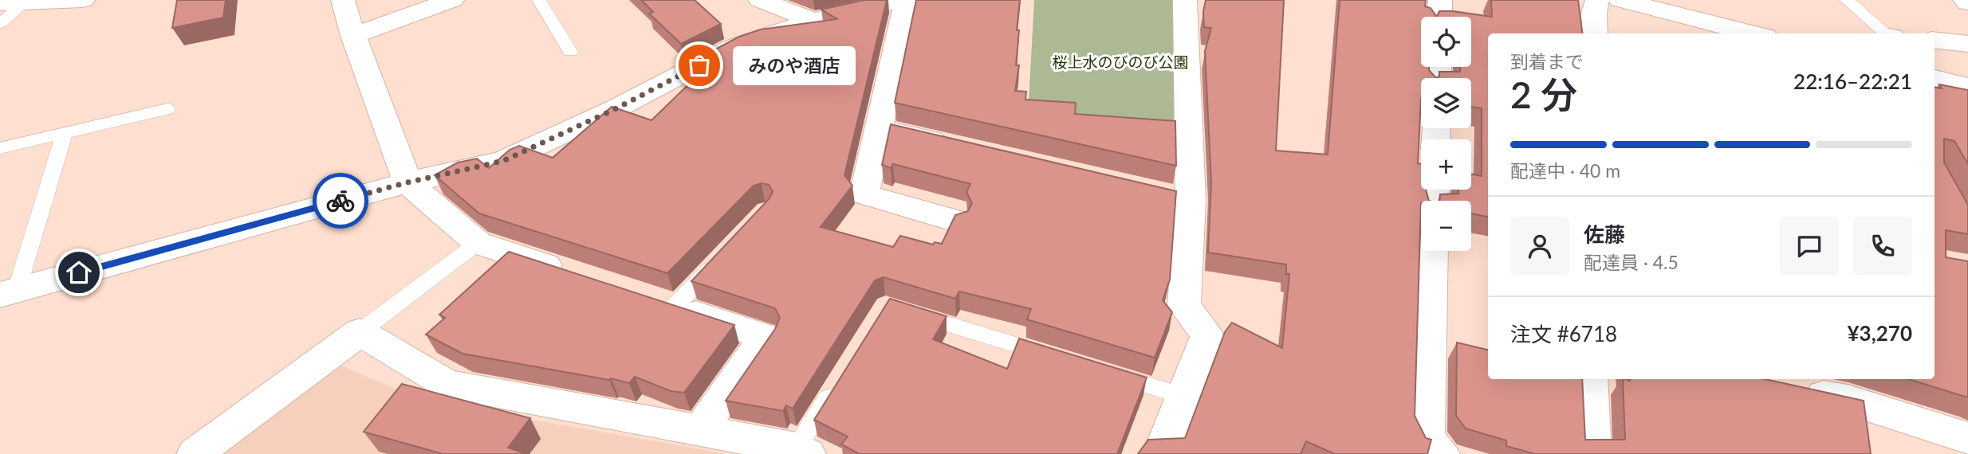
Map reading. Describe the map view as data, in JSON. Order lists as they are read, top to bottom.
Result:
{
  "parks": ["桜上水のびのび公園"],
  "places": ["みのや酒店"],
  "page": {
    "map_buttons": ["+", "−"],
    "heading": ["2 分", "到着まで", "22:16–22:21"],
    "panel": [
      "佐藤",
      "配達員 · 4.5",
      "注文 #6718",
      "¥3,270"
    ],
    "bubble": "みのや酒店",
    "bar": "配達中 · 40 m"
  }
}
